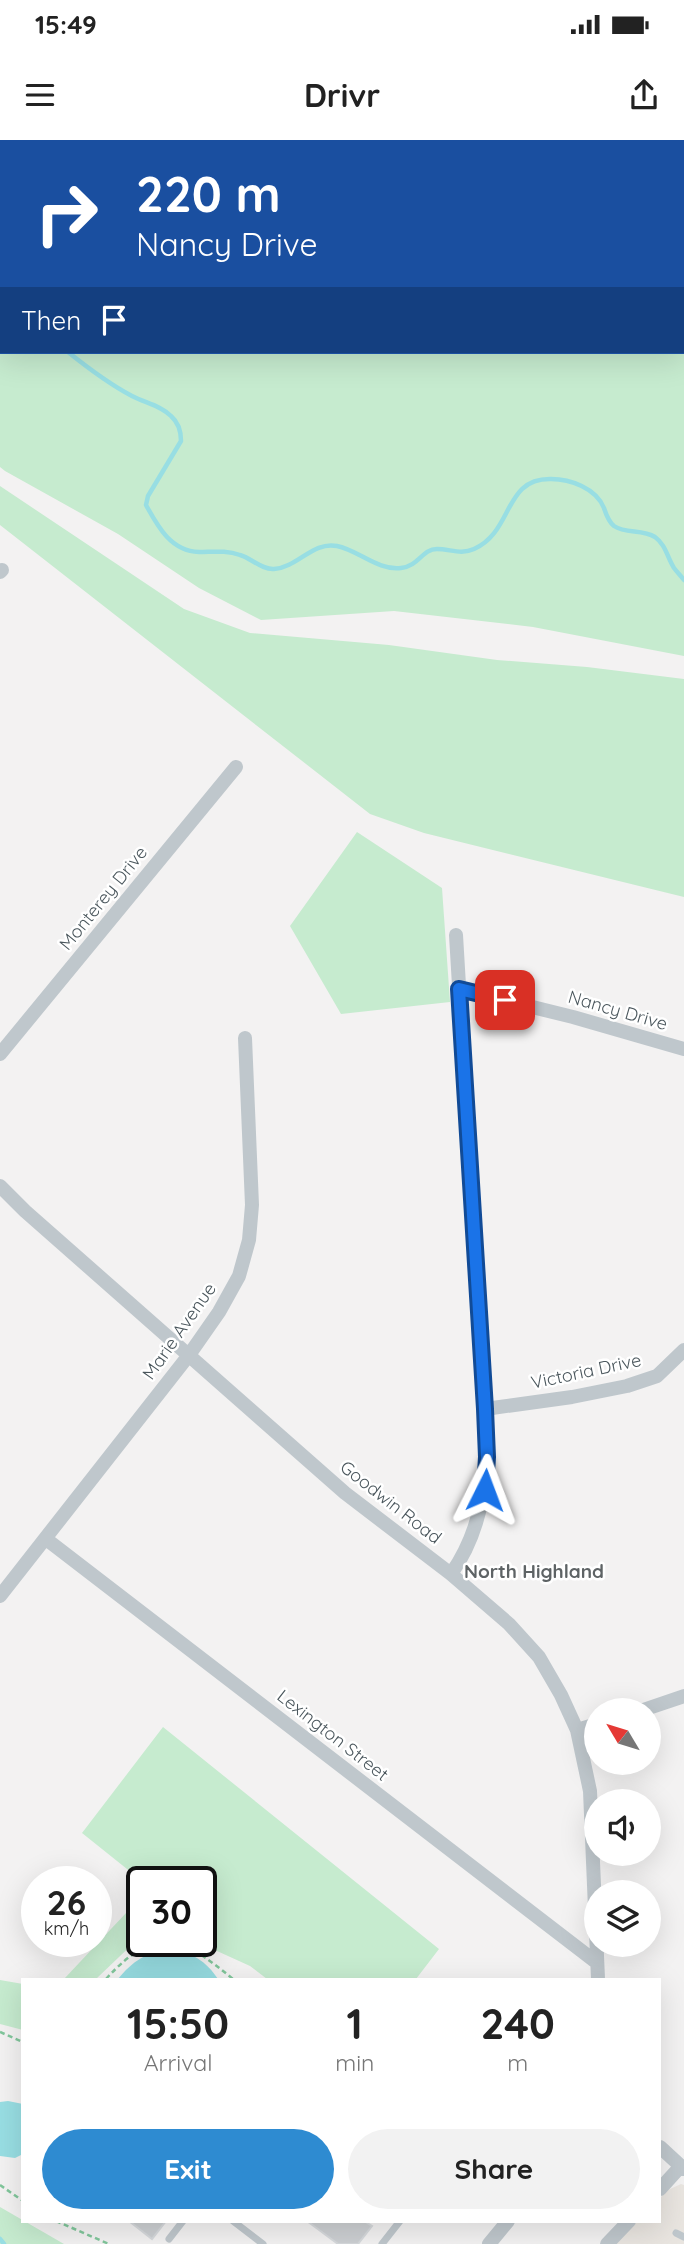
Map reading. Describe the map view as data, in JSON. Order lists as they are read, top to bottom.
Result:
{
  "streets": {
    "street": [
      "Monterey Drive",
      "Nancy Drive",
      "Marie Avenue",
      "Victoria Drive",
      "Goodwin Road",
      "Lexington Street"
    ]
  },
  "crossings": [
    ["Marie Avenue", "Goodwin Road"],
    ["Marie Avenue", "Lexington Street"],
    ["Goodwin Road", "Lexington Street"]
  ],
  "districts": ["North Highland"],
  "north": "top left",
  "page": {
    "status": "15:49",
    "header": "Drivr",
    "turn": ["220 m", "Nancy Drive"],
    "then": "Then",
    "speed": "26 km/h",
    "limit": "30",
    "eta": [
      "15:50",
      "Arrival",
      "1",
      "min",
      "240",
      "m"
    ],
    "buttons": ["Exit", "Share"]
  }
}
